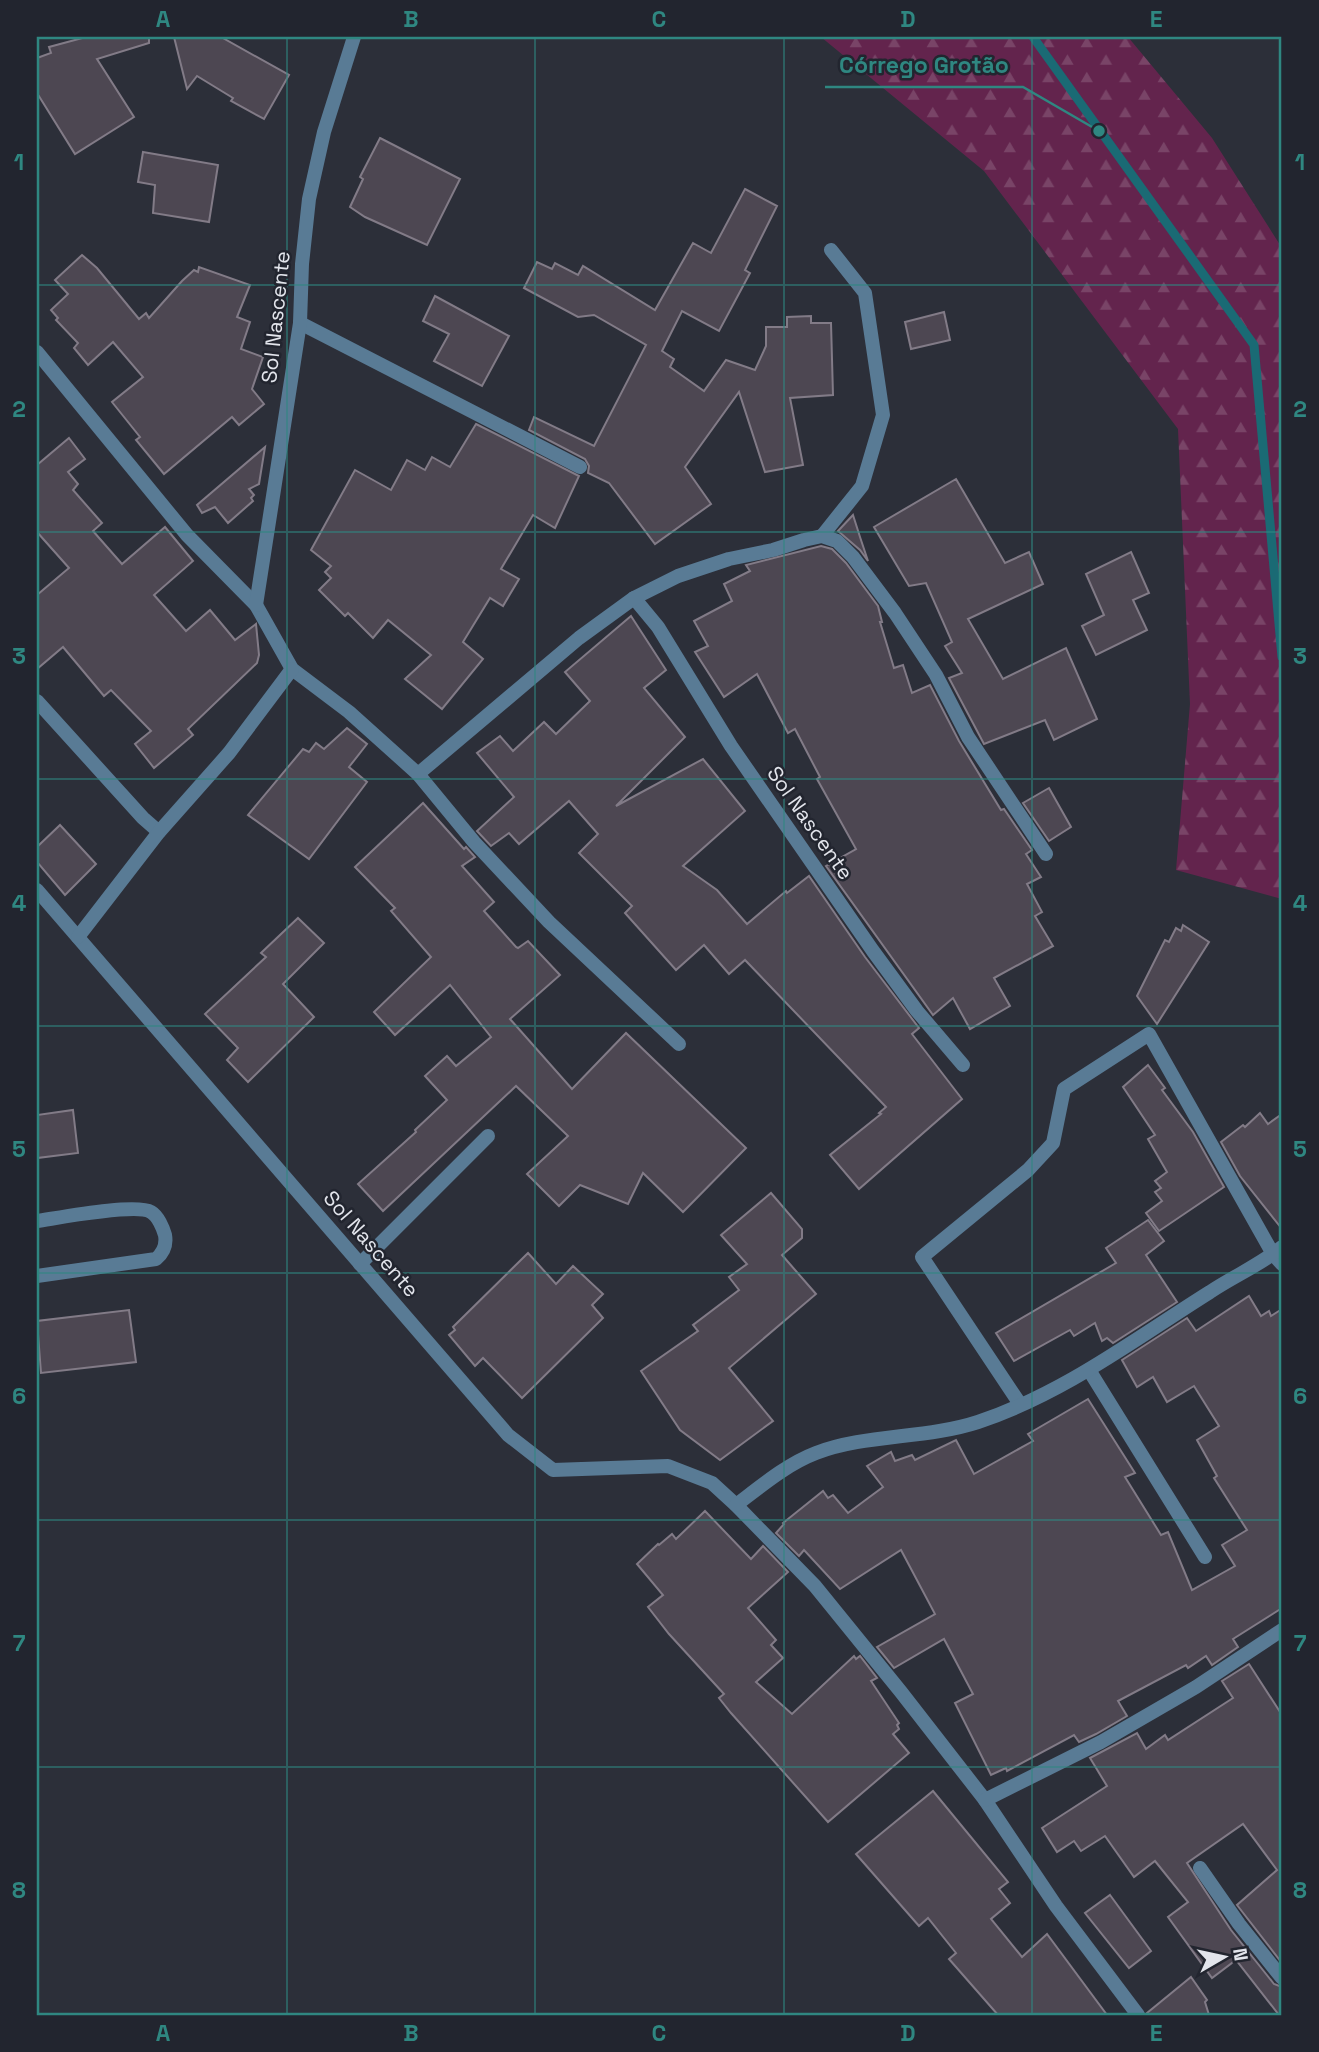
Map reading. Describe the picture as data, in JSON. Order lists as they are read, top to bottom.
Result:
{
  "streets": {
    "street": ["Sol Nascente"]
  },
  "places": ["Córrego Grotão"],
  "north": "right",
  "grid": {
    "columns": [
      "A",
      "B",
      "C",
      "D",
      "E"
    ],
    "rows": [
      "1",
      "2",
      "3",
      "4",
      "5",
      "6",
      "7",
      "8"
    ]
  }
}
